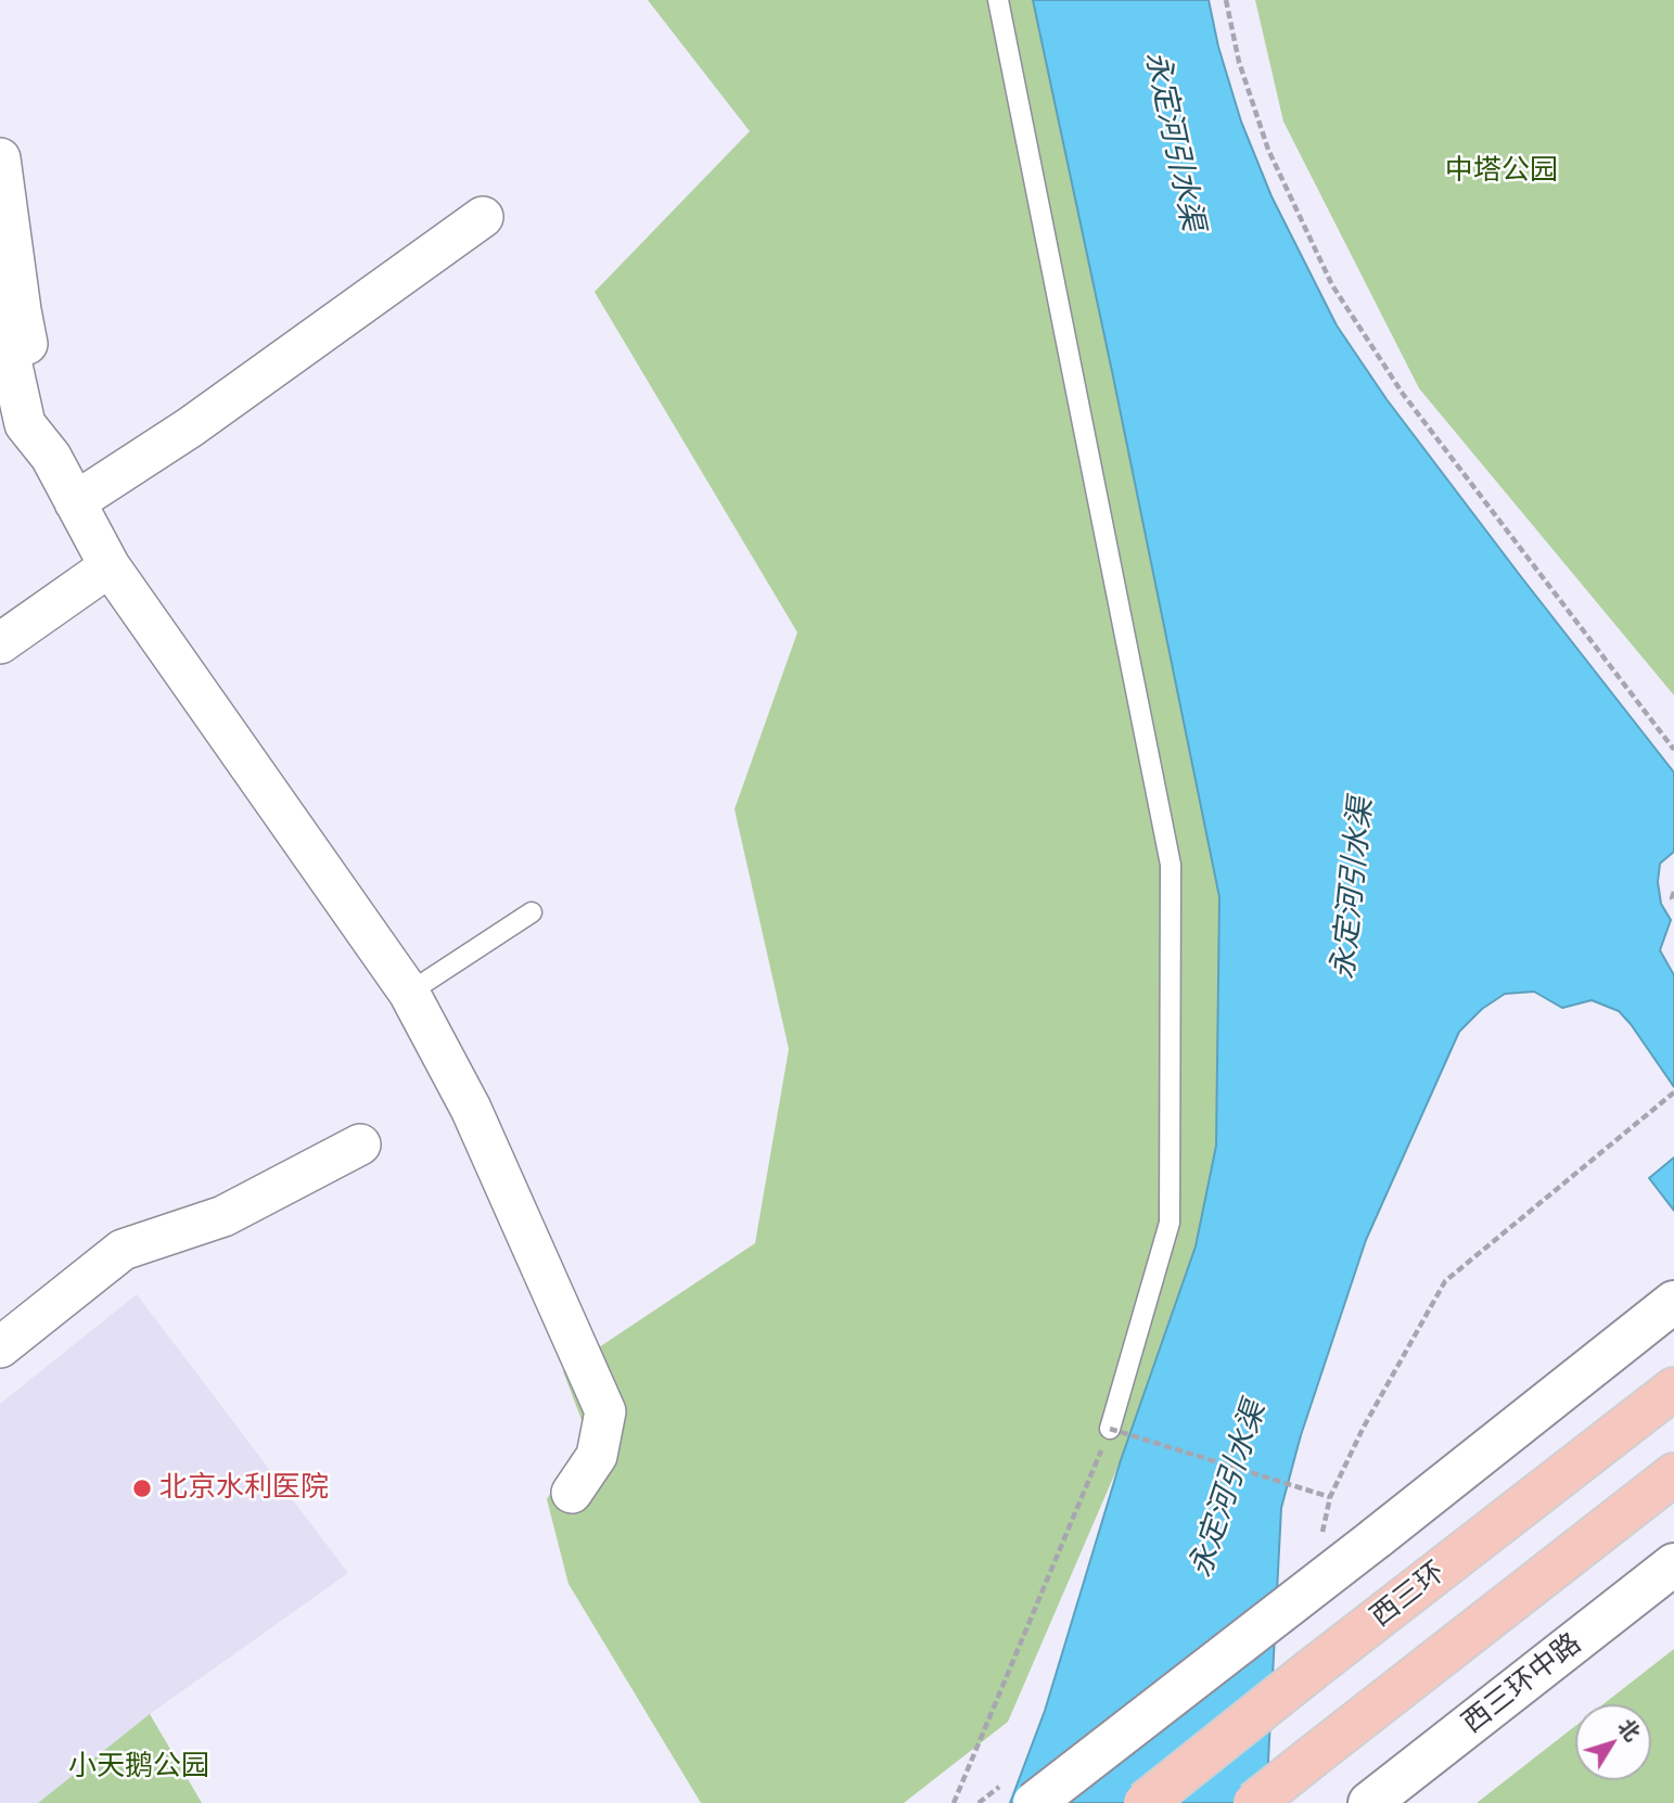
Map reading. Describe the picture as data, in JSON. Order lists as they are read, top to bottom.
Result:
{
  "streets": {
    "highway": ["西三环"],
    "street": ["西三环中路"]
  },
  "water": ["永定河引水渠"],
  "parks": ["中塔公园", "小天鹅公园"],
  "places": ["北京水利医院"],
  "north": "top right"
}
